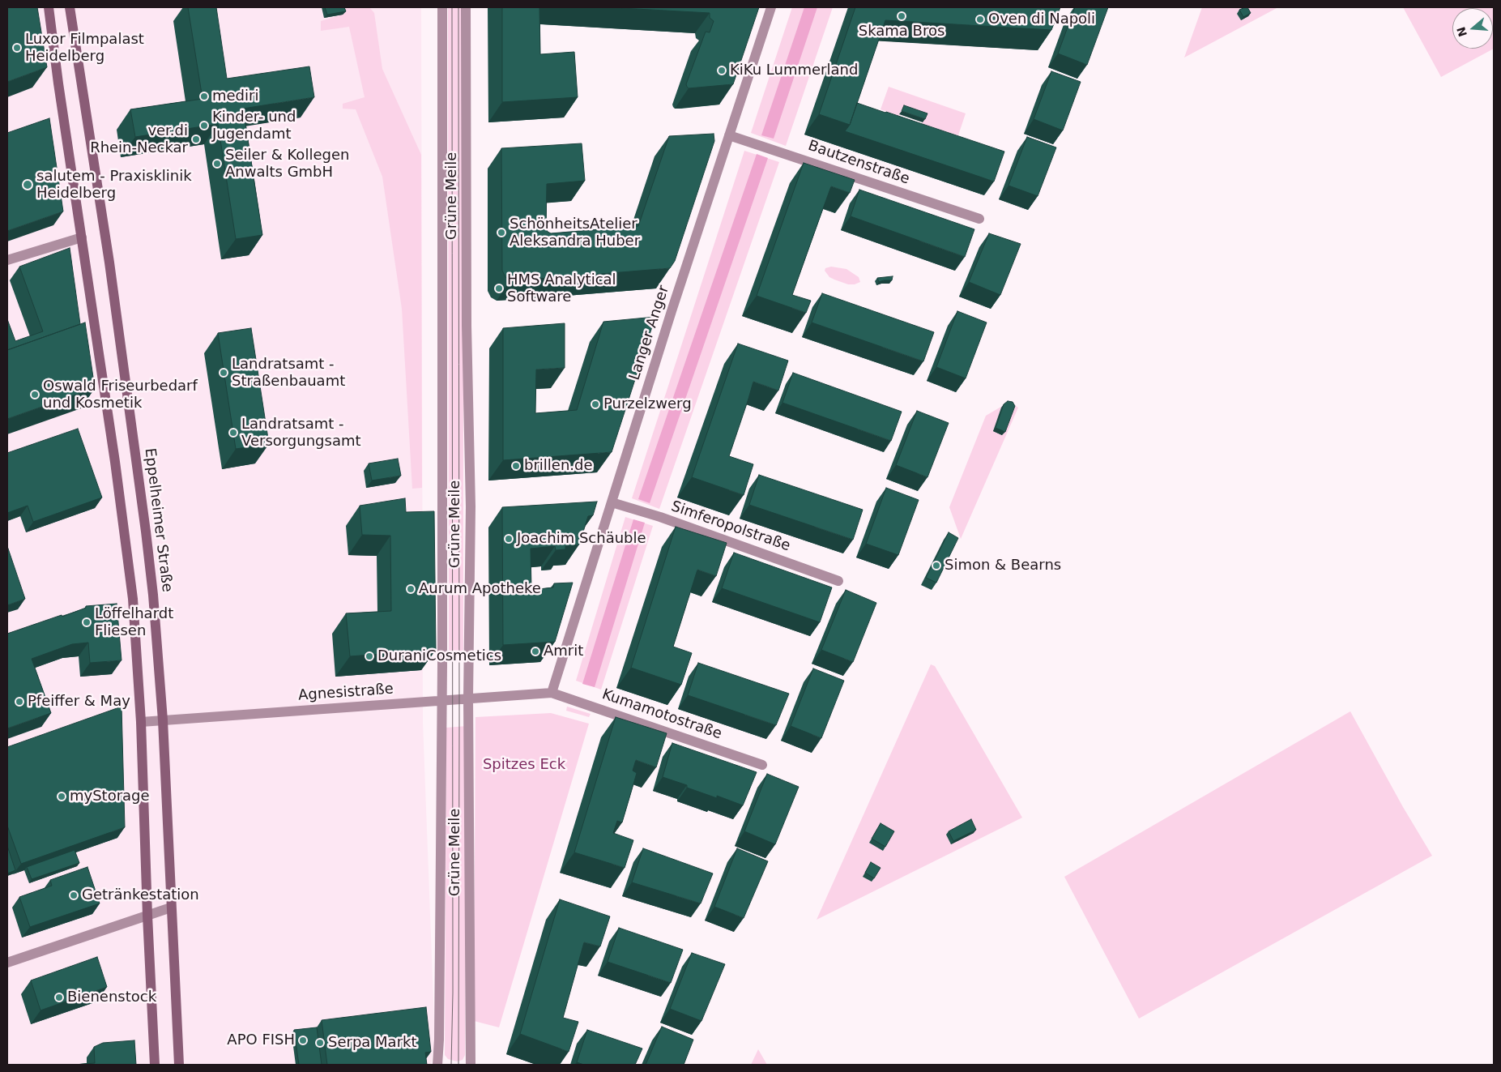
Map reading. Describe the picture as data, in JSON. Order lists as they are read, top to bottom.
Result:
{
  "streets": {
    "main road": ["Eppelheimer Straße"],
    "street": [
      "Bautzenstraße",
      "Grüne Meile",
      "Langer Anger",
      "Simferopolstraße",
      "Agnesistraße",
      "Kumamotostraße"
    ]
  },
  "crossings": [
    ["Bautzenstraße", "Langer Anger"],
    ["Grüne Meile", "Agnesistraße"],
    ["Langer Anger", "Simferopolstraße"],
    ["Langer Anger", "Agnesistraße"],
    ["Langer Anger", "Kumamotostraße"],
    ["Eppelheimer Straße", "Agnesistraße"],
    ["Agnesistraße", "Kumamotostraße"]
  ],
  "parks": ["Spitzes Eck"],
  "places": [
    "Skama Bros",
    "Oven di Napoli",
    "Luxor Filmpalast Heidelberg",
    "KiKu Lummerland",
    "mediri",
    "Kinder- und Jugendamt",
    "ver.di Rhein-Neckar",
    "Seiler & Kollegen Anwalts GmbH",
    "salutem - Praxisklinik Heidelberg",
    "SchönheitsAtelier Aleksandra Huber",
    "HMS Analytical Software",
    "Landratsamt - Straßenbauamt",
    "Oswald Friseurbedarf und Kosmetik",
    "Purzelzwerg",
    "Landratsamt - Versorgungsamt",
    "brillen.de",
    "Joachim Schäuble",
    "Simon & Bearns",
    "Aurum Apotheke",
    "Löffelhardt Fliesen",
    "Amrit",
    "DuraniCosmetics",
    "Pfeiffer & May",
    "myStorage",
    "Getränkestation",
    "Bienenstock",
    "APO FISH",
    "Serpa Markt"
  ],
  "north": "left"
}
